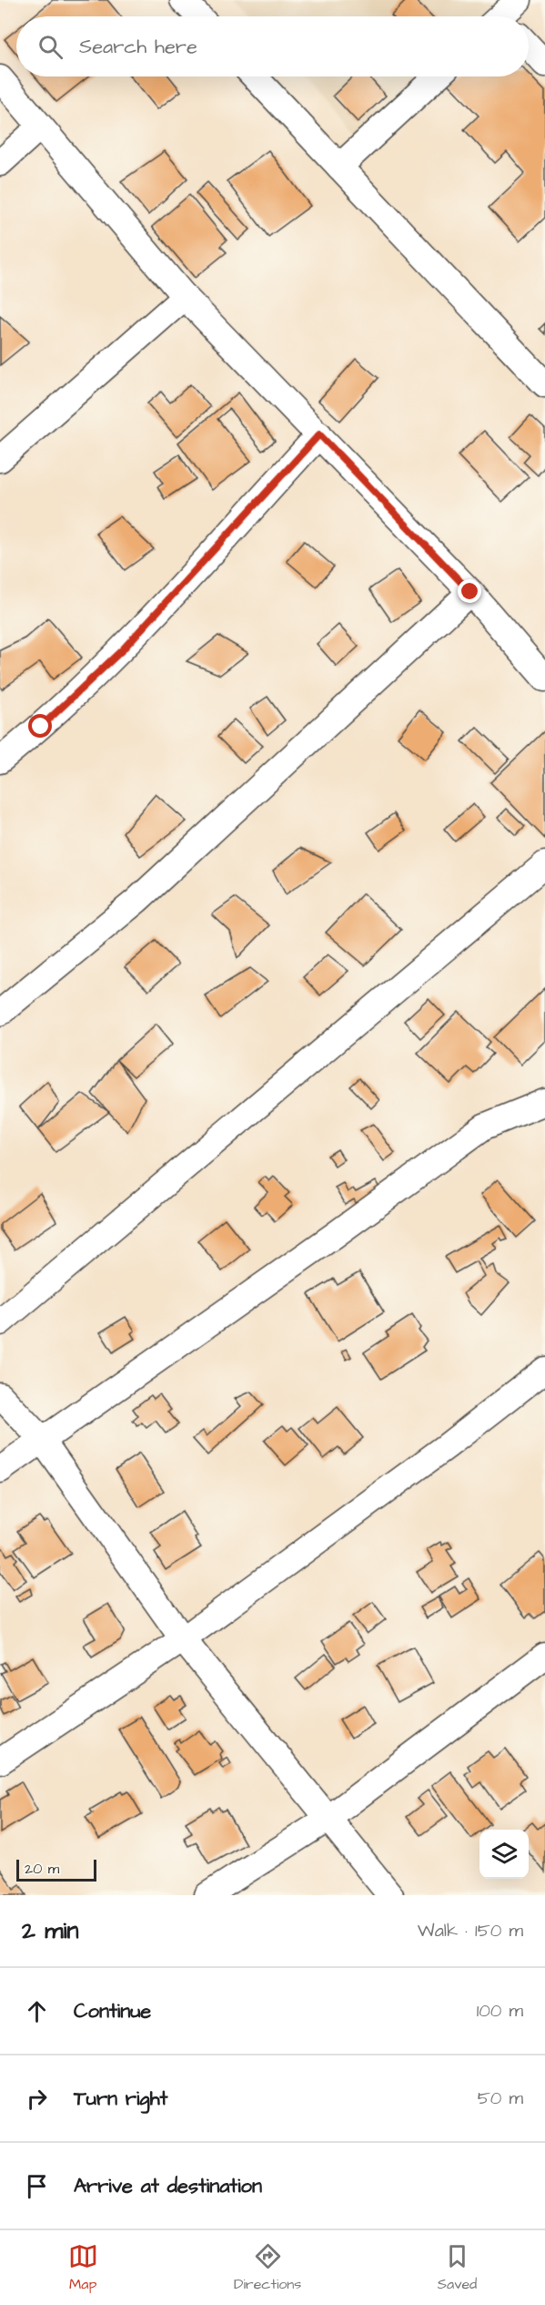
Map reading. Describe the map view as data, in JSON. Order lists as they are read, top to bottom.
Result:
{
  "scale_bar": "20 m",
  "page": {
    "search": "Search here",
    "scale": "20 m",
    "heading": ["2 min", "Walk · 150 m"],
    "list": [
      ["Continue", "100 m"],
      ["Turn right", "50 m"],
      "Arrive at destination"
    ],
    "nav": ["Map", "Directions", "Saved"]
  }
}
